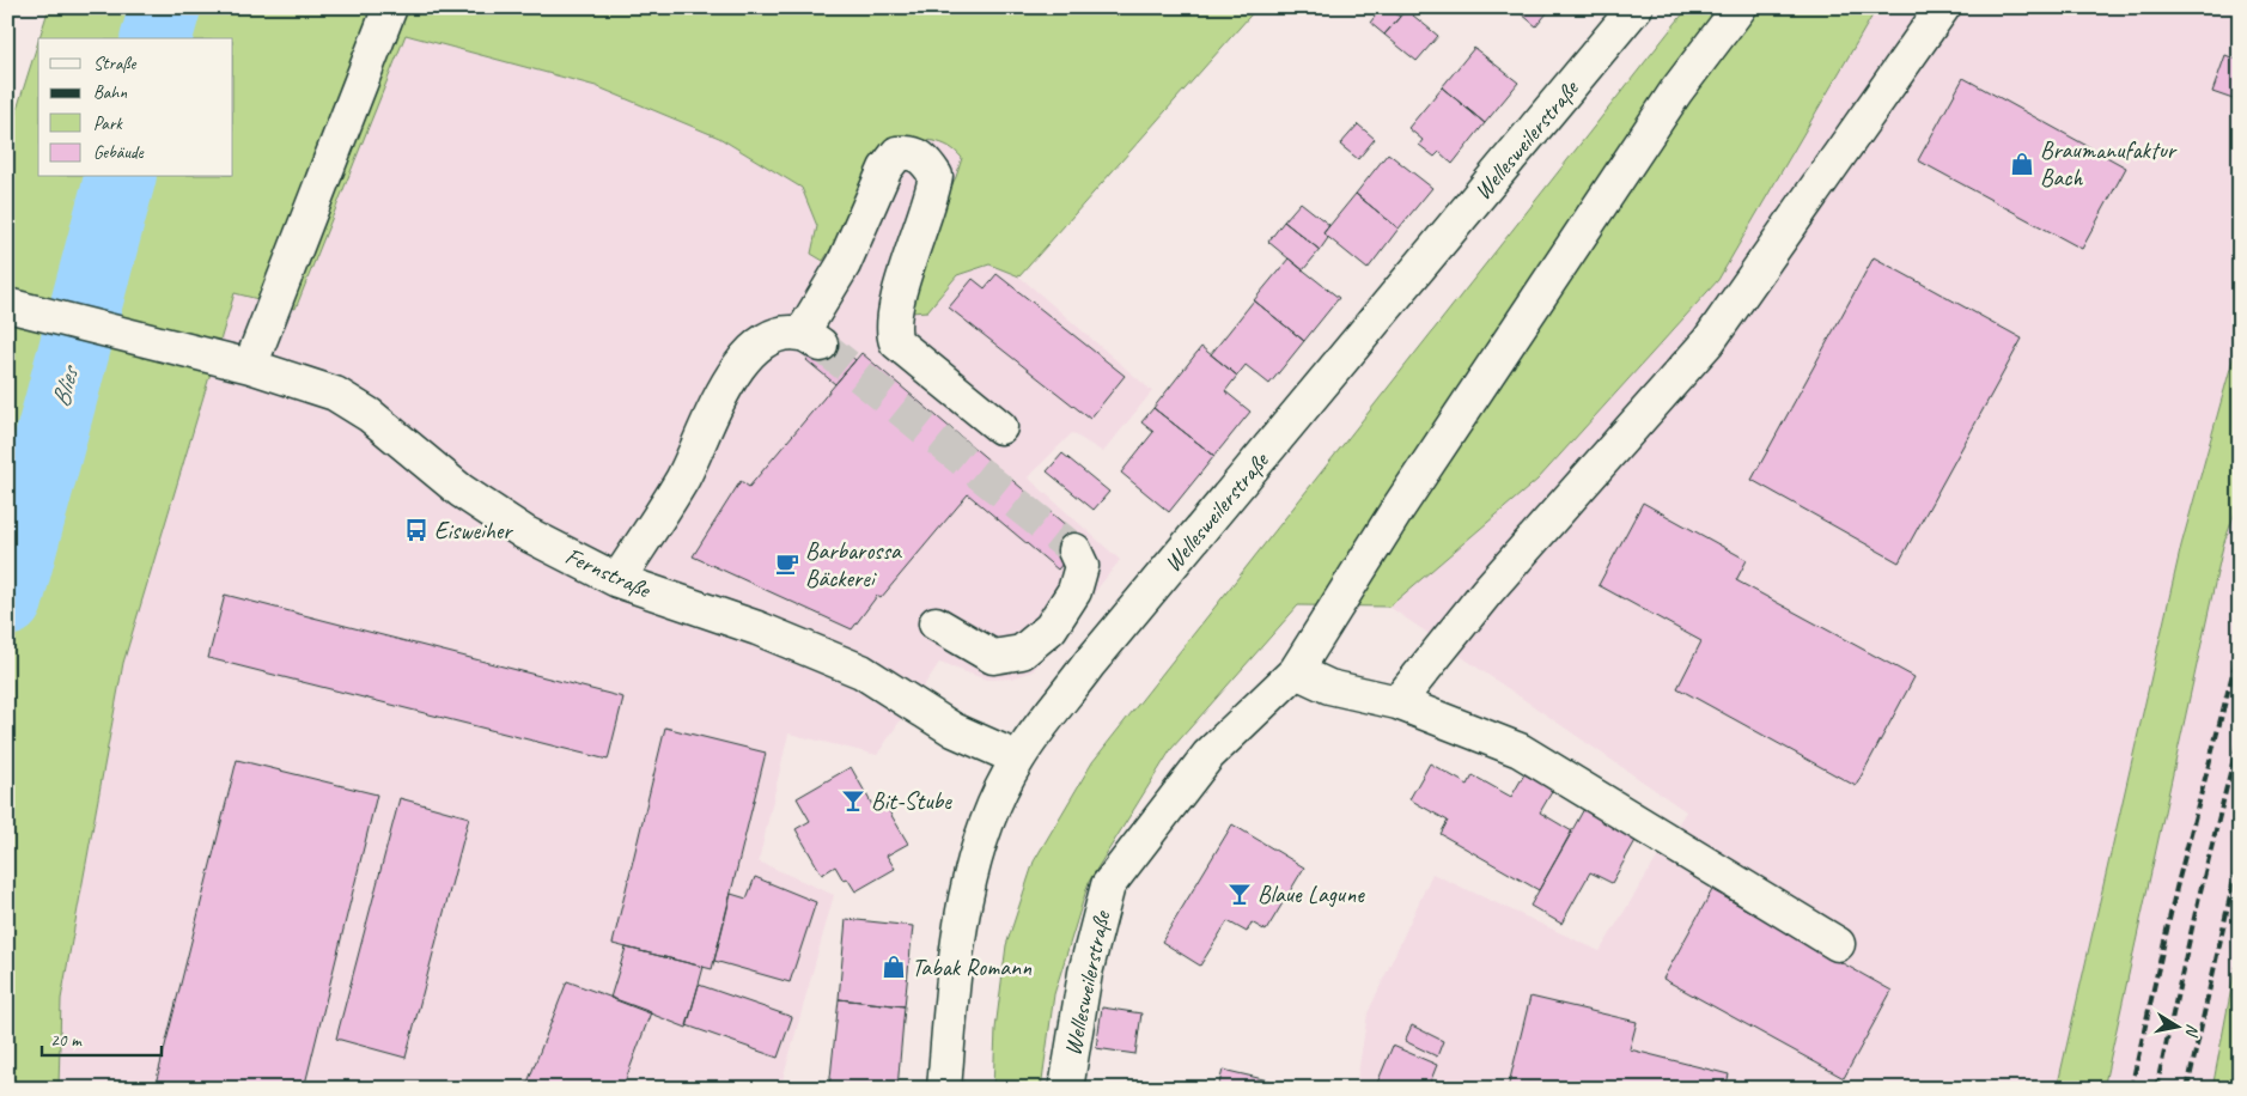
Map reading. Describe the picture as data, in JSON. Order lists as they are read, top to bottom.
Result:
{
  "streets": {
    "street": ["Wellesweilerstraße", "Fernstraße"]
  },
  "crossings": [
    ["Wellesweilerstraße", "Fernstraße"]
  ],
  "water": ["Blies"],
  "places": {
    "shop": ["Braumanufaktur Bach", "Tabak Romann"],
    "bus stop": ["Eisweiher"],
    "cafe": ["Barbarossa Bäckerei"],
    "bar": ["Bit-Stube", "Blaue Lagune"]
  },
  "legend": [
    "Straße",
    "Bahn",
    "Park",
    "Gebäude"
  ],
  "scale_bar": "20 m",
  "north": "right"
}
